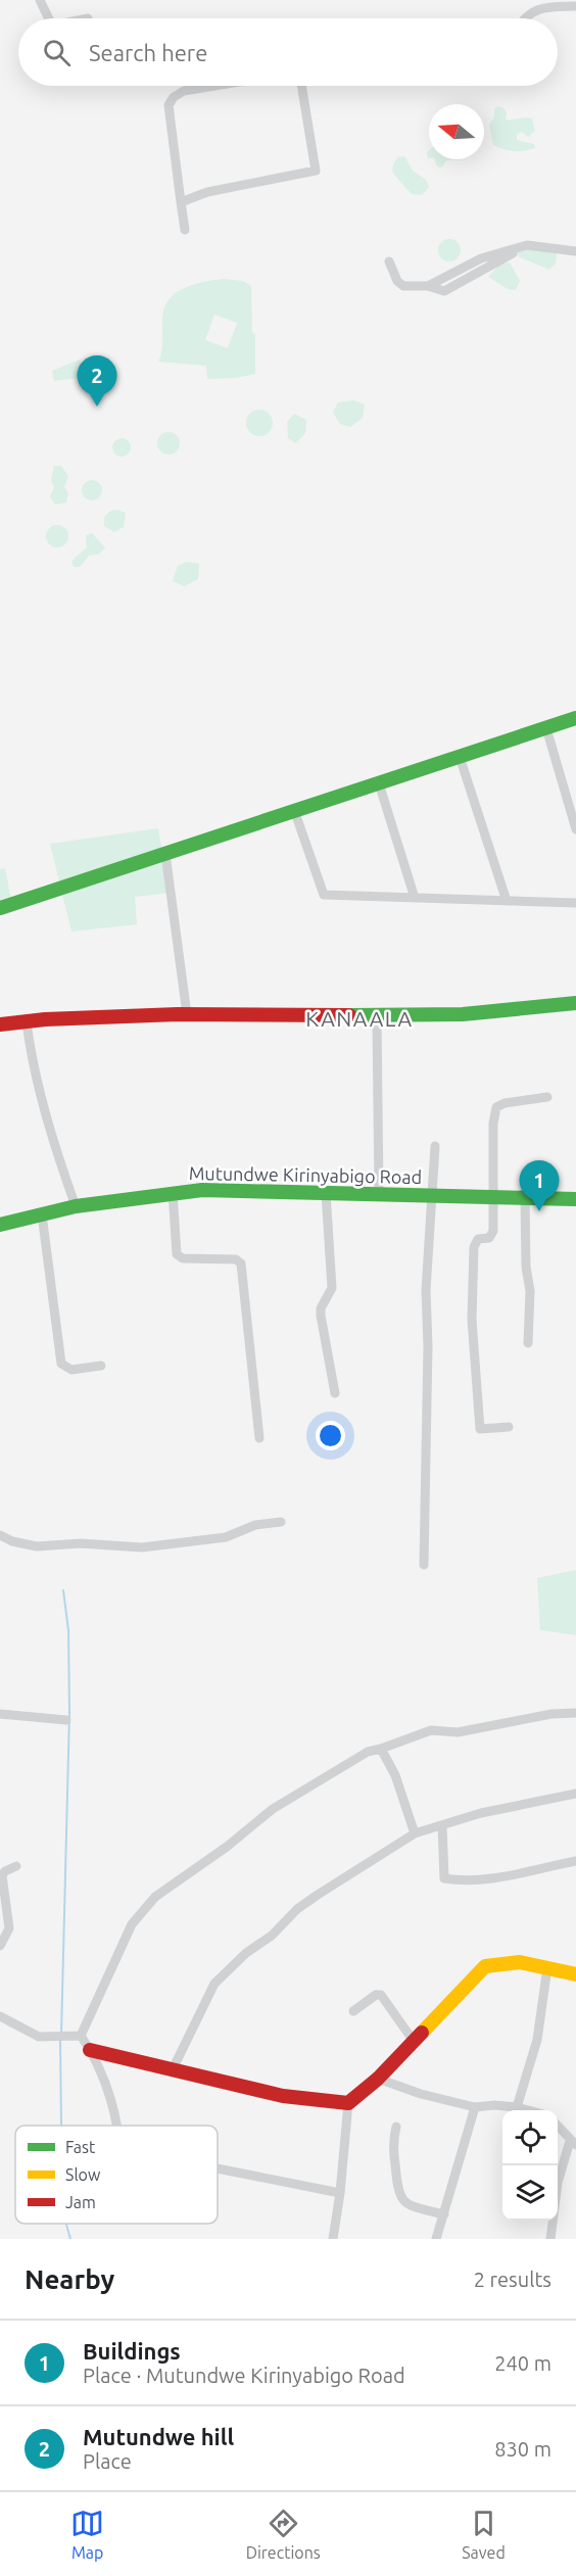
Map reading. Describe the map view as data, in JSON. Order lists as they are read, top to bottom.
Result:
{
  "streets": {
    "street": ["Mutundwe Kirinyabigo Road"]
  },
  "districts": ["KANAALA"],
  "legend": ["Fast", "Slow", "Jam"],
  "north": "left",
  "page": {
    "search": "Search here",
    "pins": ["2", "1"],
    "heading": ["Nearby", "2 results"],
    "list": [
      {
        "mark": "1",
        "name": "Buildings",
        "note": "Place · Mutundwe Kirinyabigo Road",
        "value": "240 m"
      },
      {
        "mark": "2",
        "name": "Mutundwe hill",
        "note": "Place",
        "value": "830 m"
      }
    ],
    "nav": ["Map", "Directions", "Saved"]
  }
}
